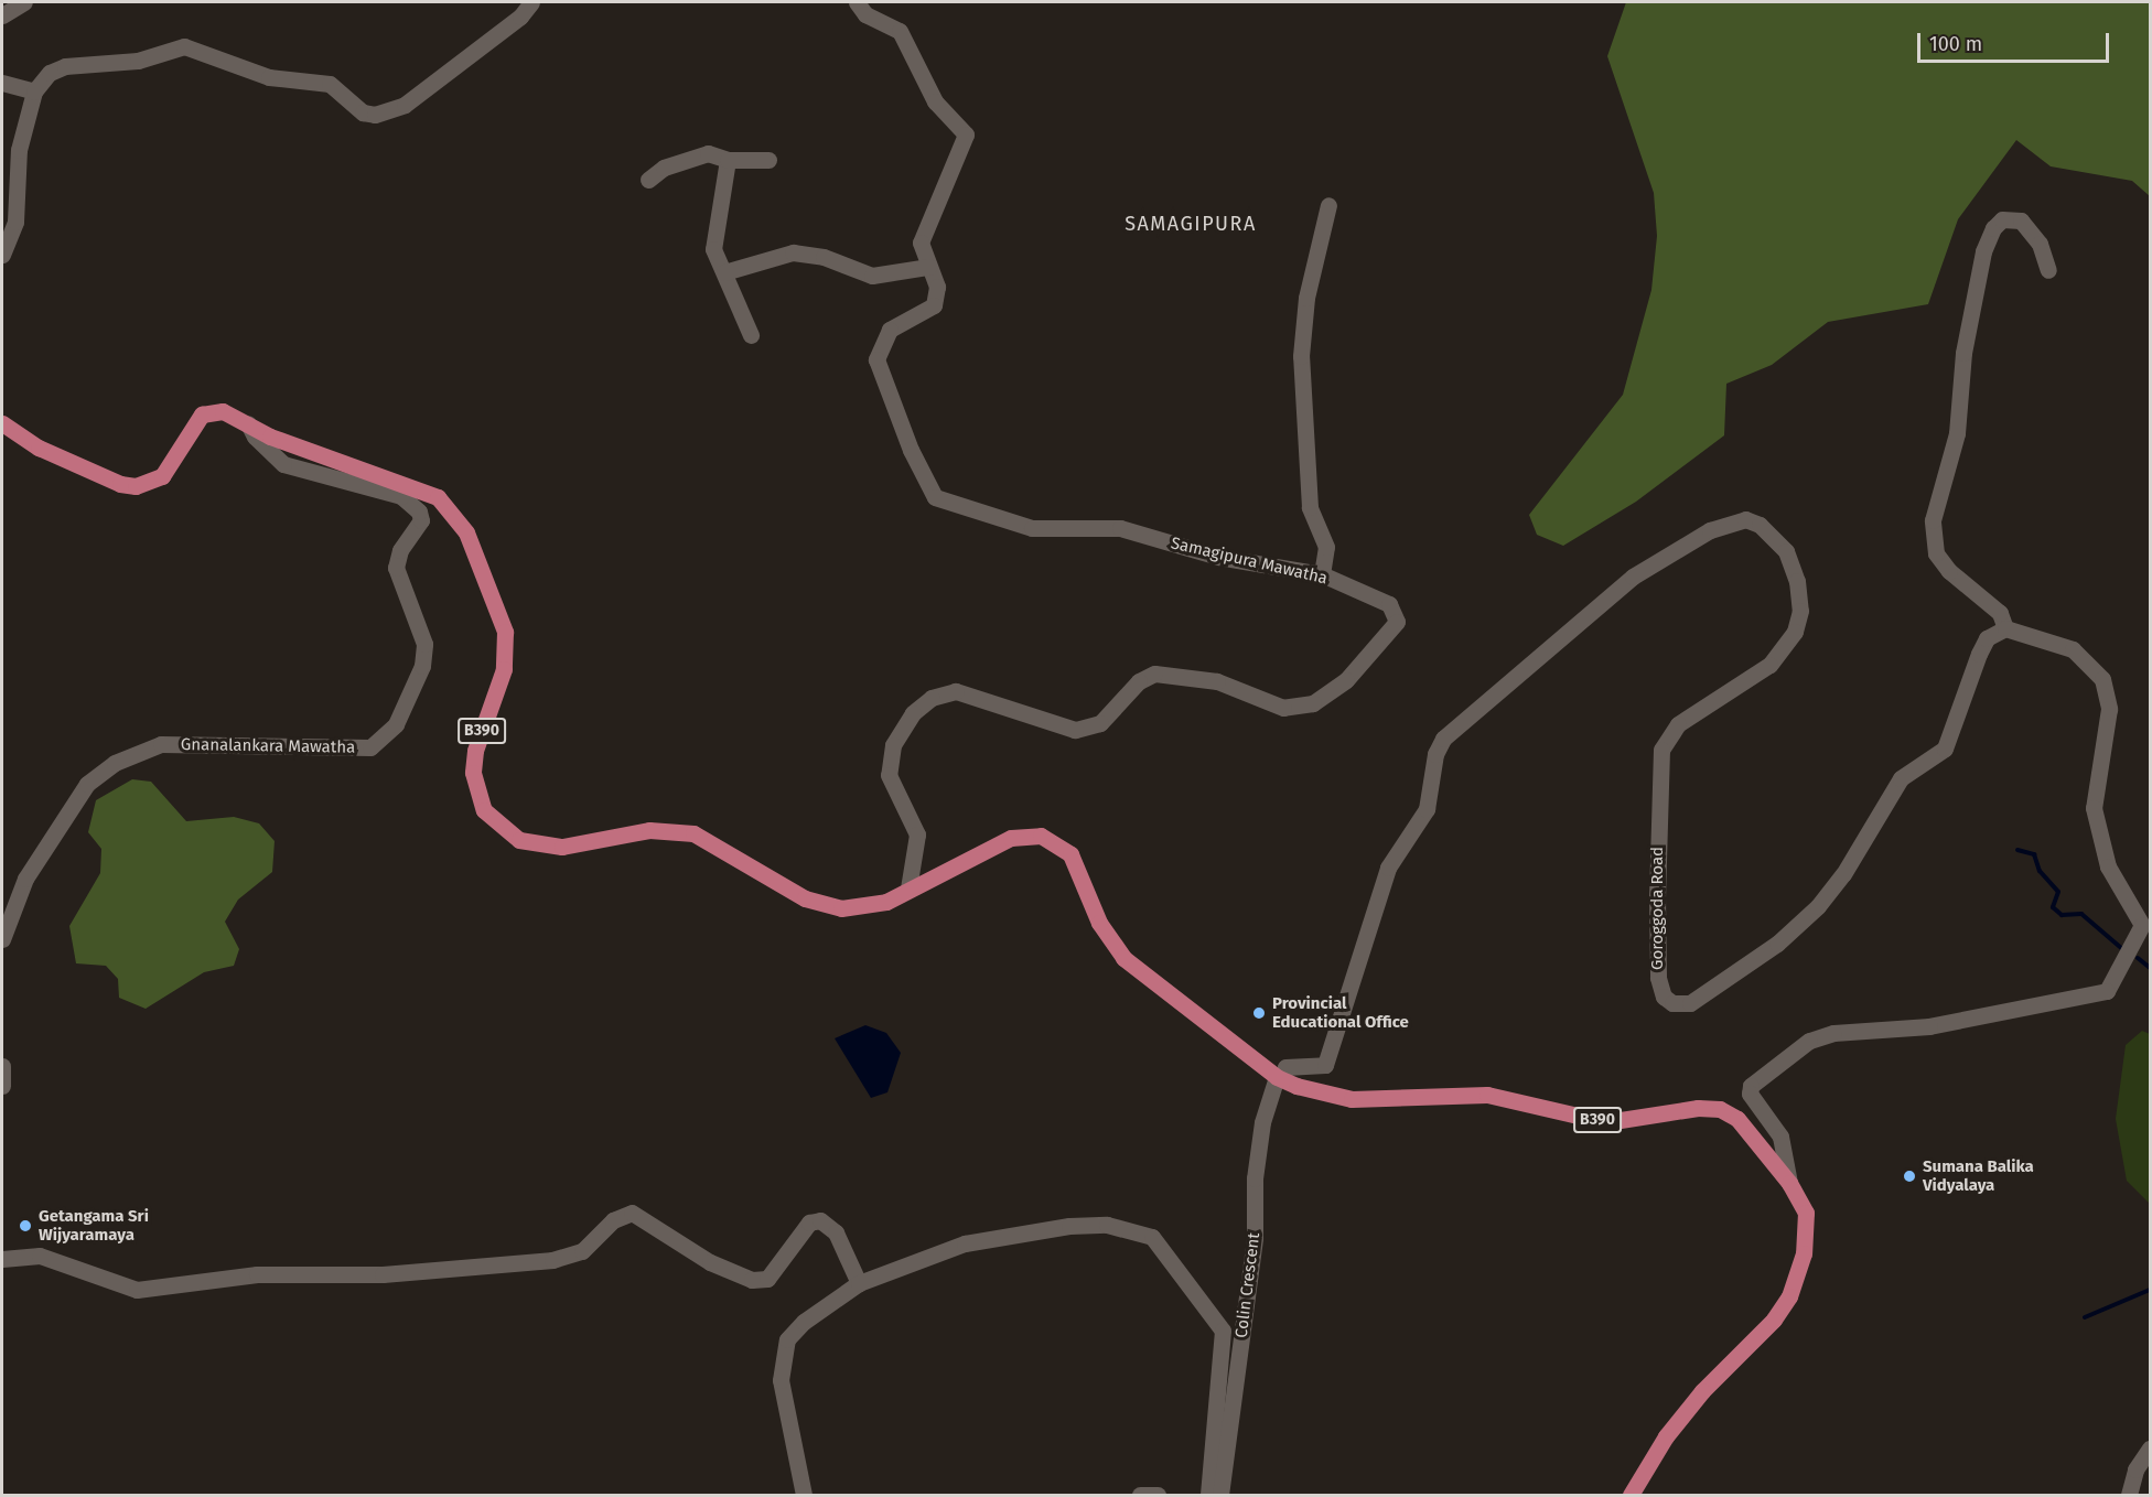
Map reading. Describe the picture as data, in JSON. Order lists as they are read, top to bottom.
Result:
{
  "streets": {
    "main road": ["B390"],
    "street": [
      "Samagipura Mawatha",
      "Gnanalankara Mawatha",
      "Goroggoda Road",
      "Colin Crescent"
    ]
  },
  "crossings": [
    ["Samagipura Mawatha", "B390"],
    ["B390", "Gnanalankara Mawatha"],
    ["B390", "Goroggoda Road"],
    ["B390", "Colin Crescent"],
    ["Goroggoda Road", "Colin Crescent"]
  ],
  "districts": ["SAMAGIPURA"],
  "places": ["Provincial Educational Office", "Sumana Balika Vidyalaya", "Getangama Sri Wijyaramaya"],
  "scale_bar": "100 m"
}
